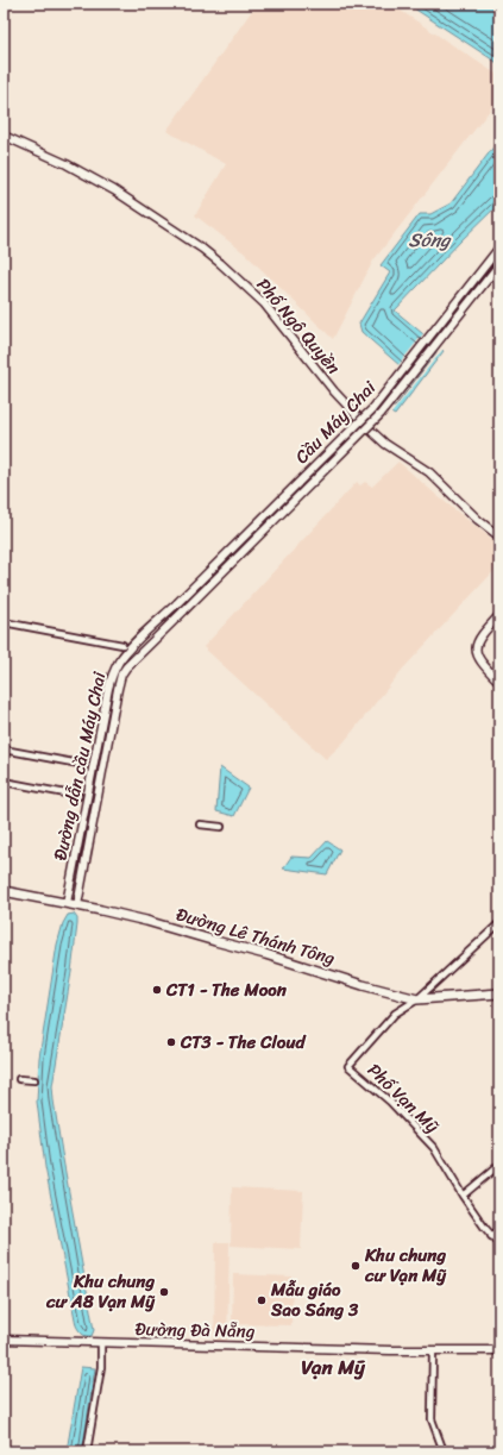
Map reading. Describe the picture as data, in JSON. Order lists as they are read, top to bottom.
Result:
{
  "streets": {
    "main road": ["Đường Lê Thánh Tông"],
    "street": [
      "Phố Ngô Quyền",
      "Cầu Máy Chai",
      "Đường dẫn cầu Máy Chai",
      "Phố Vạn Mỹ",
      "Đường Đà Nẵng"
    ]
  },
  "crossings": [
    ["Cầu Máy Chai", "Đường dẫn cầu Máy Chai"],
    ["Đường dẫn cầu Máy Chai", "Đường Lê Thánh Tông"],
    ["Đường Lê Thánh Tông", "Phố Vạn Mỹ"]
  ],
  "districts": ["Vạn Mỹ"],
  "water": ["Sông"],
  "places": [
    "CT1 - The Moon",
    "CT3 - The Cloud",
    "Khu chung cư Vạn Mỹ",
    "Khu chung cư A8 Vạn Mỹ",
    "Mẫu giáo Sao Sáng 3"
  ]
}
